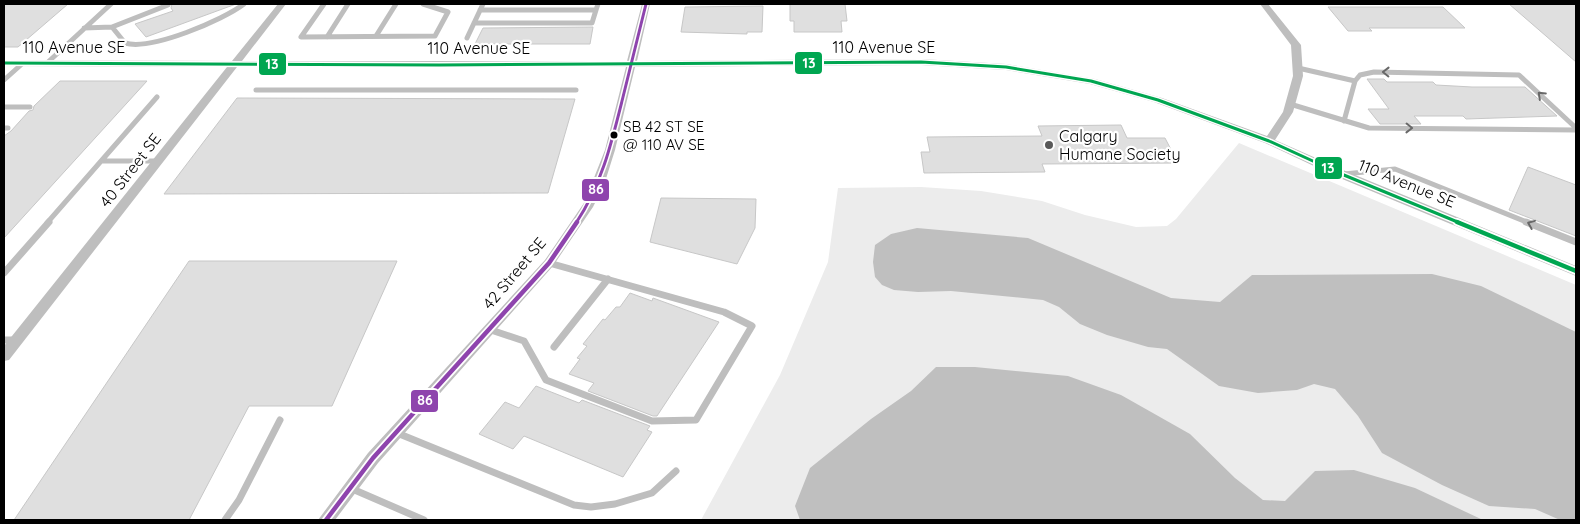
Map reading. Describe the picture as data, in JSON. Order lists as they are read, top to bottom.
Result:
{
  "streets": {
    "street": ["110 Avenue SE", "40 Street SE", "42 Street SE"]
  },
  "crossings": [
    ["110 Avenue SE", "40 Street SE"],
    ["110 Avenue SE", "42 Street SE"]
  ],
  "places": ["SB 42 ST SE @ 110 AV SE", "Calgary Humane Society"],
  "lines": ["transit line 86", "transit line 13"]
}
